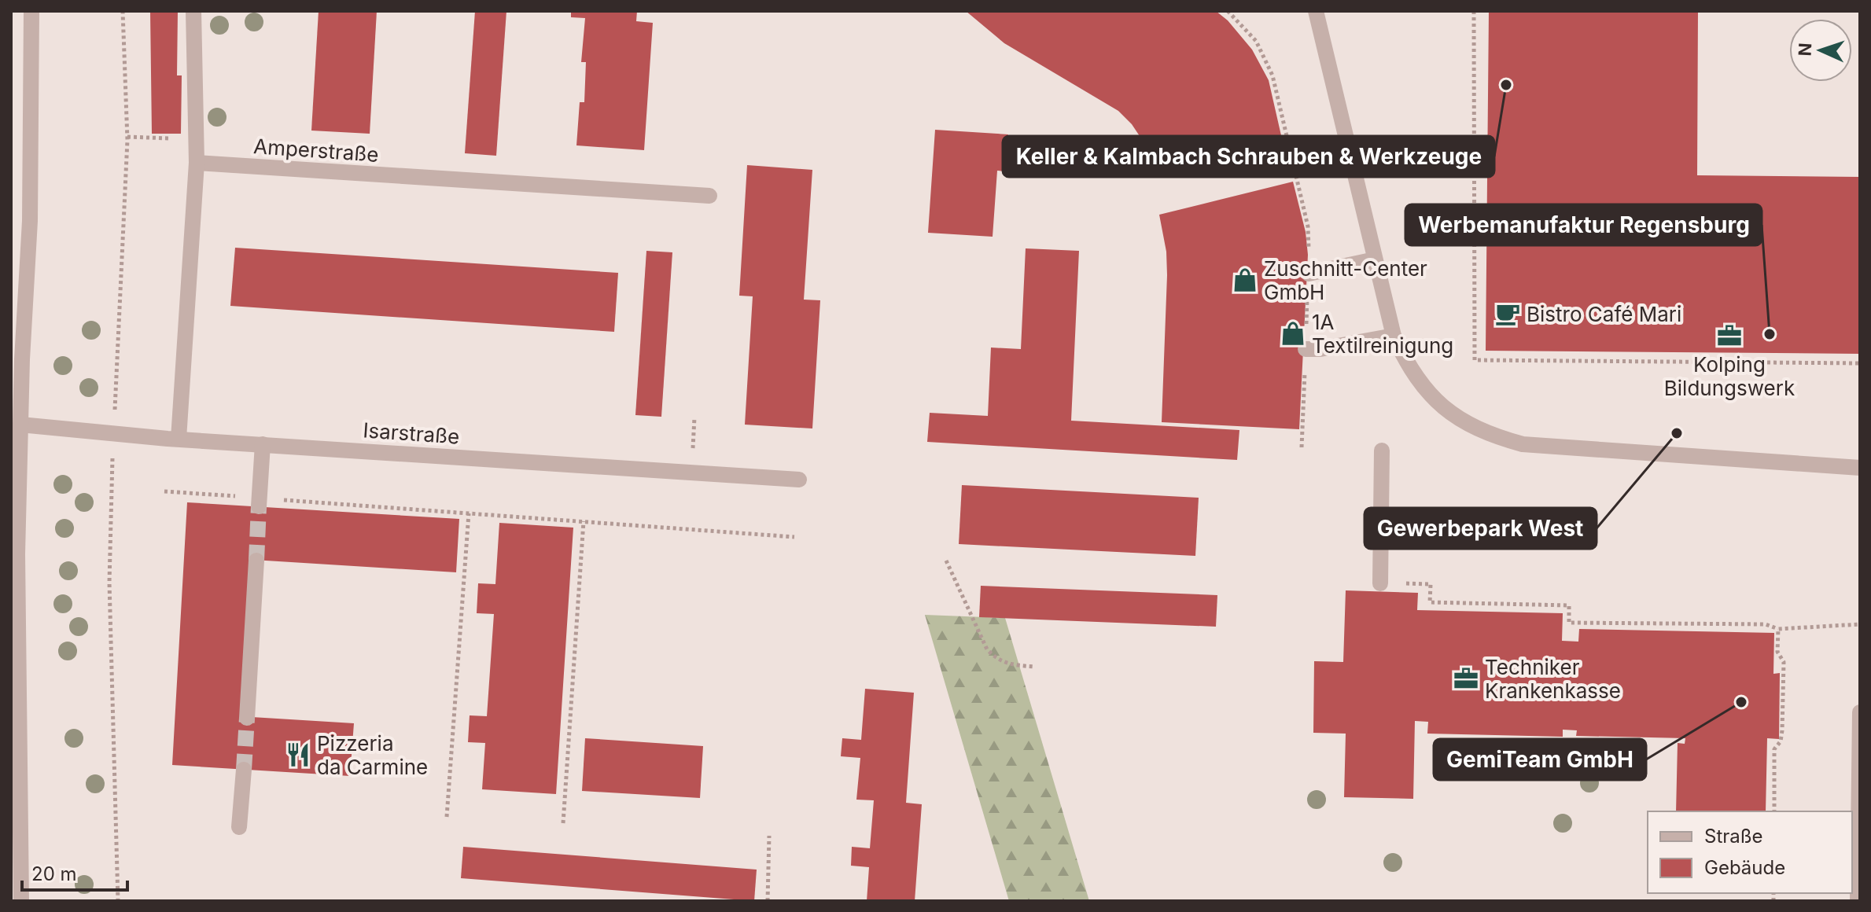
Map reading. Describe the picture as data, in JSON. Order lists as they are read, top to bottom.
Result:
{
  "streets": {
    "street": ["Amperstraße", "Isarstraße"]
  },
  "places": {
    "other": [
      "Keller & Kalmbach Schrauben & Werkzeuge",
      "Werbemanufaktur Regensburg",
      "Gewerbepark West",
      "GemiTeam GmbH"
    ],
    "shop": ["Zuschnitt-Center GmbH", "1A Textilreinigung"],
    "cafe": ["Bistro Café Mari"],
    "office": ["Kolping Bildungswerk", "Techniker Krankenkasse"],
    "restaurant": ["Pizzeria da Carmine"]
  },
  "legend": ["Straße", "Gebäude"],
  "scale_bar": "20 m",
  "north": "left"
}
